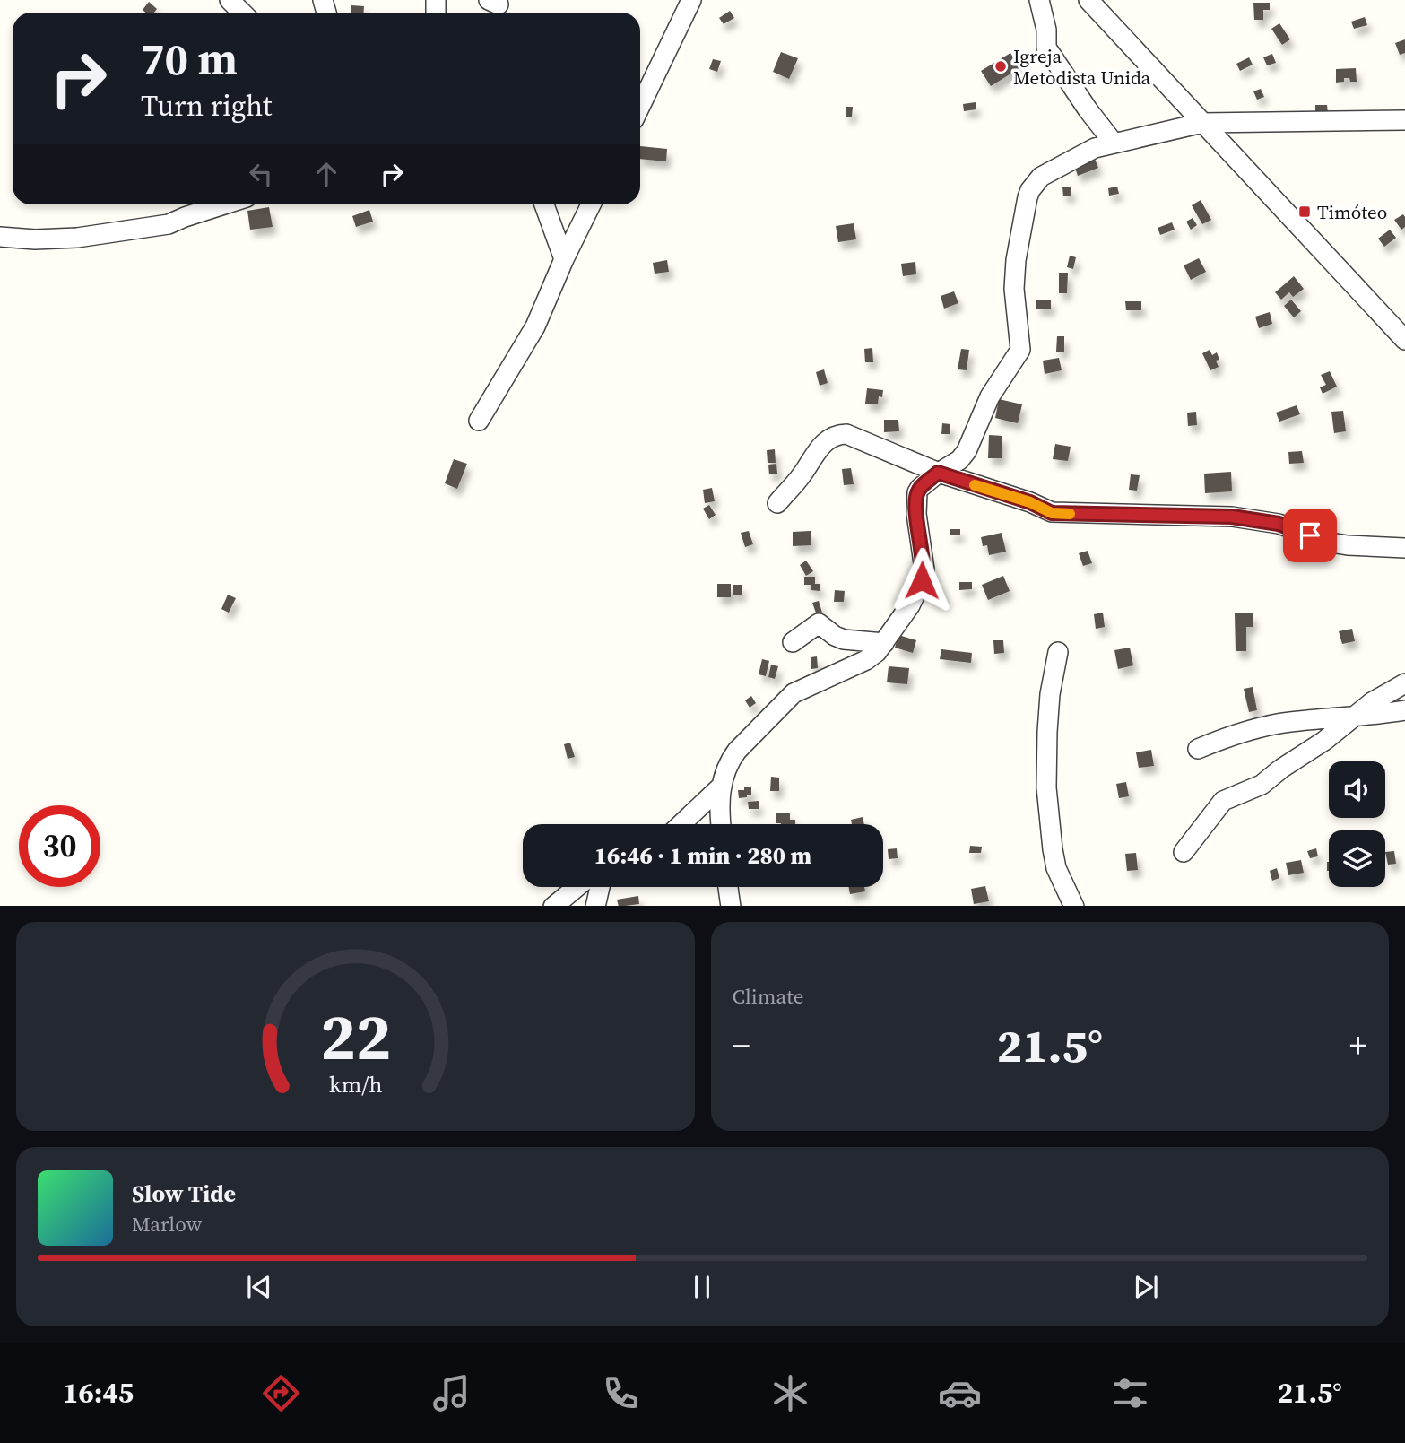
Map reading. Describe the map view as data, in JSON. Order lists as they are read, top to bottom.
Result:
{
  "places": {
    "other": ["Igreja Metodista Unida"],
    "transit": ["Timóteo"]
  },
  "page": {
    "turn": ["70 m", "Turn right"],
    "limit": "30",
    "trip": "16:46 · 1 min · 280 m",
    "tile": "Climate",
    "heat": ["−", "21.5°", "+"],
    "song": ["Slow Tide", "Marlow"],
    "tabs": ["16:45", "21.5°"],
    "gauge": ["22", "km/h"]
  }
}
